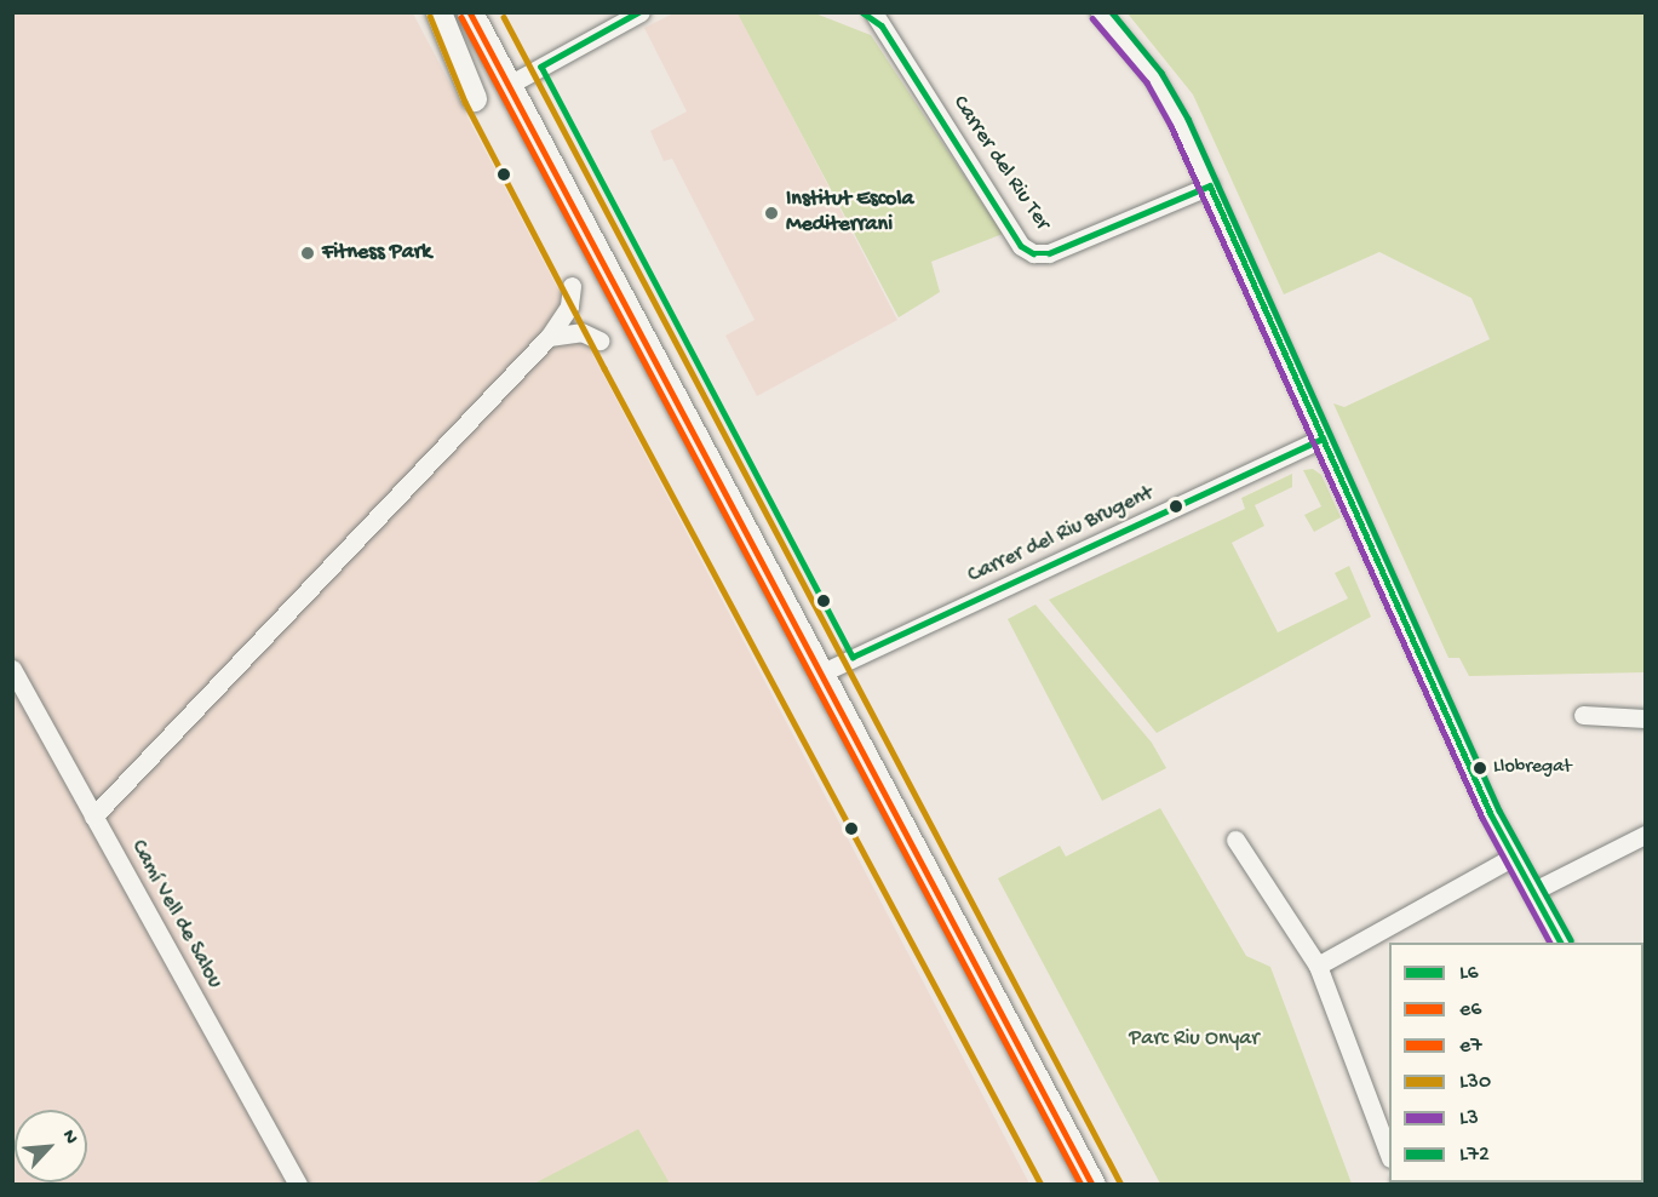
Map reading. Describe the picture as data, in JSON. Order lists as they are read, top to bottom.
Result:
{
  "streets": {
    "street": ["Carrer del Riu Ter", "Carrer del Riu Brugent", "Camí Vell de Salou"]
  },
  "parks": ["Parc Riu Onyar"],
  "places": ["Institut Escola Mediterrani", "Fitness Park", "Llobregat"],
  "lines": [
    "transit line L6",
    "transit line e6",
    "transit line L72",
    "transit line L30",
    "transit line e7",
    "transit line L3"
  ],
  "legend": [
    "L6",
    "e6",
    "e7",
    "L30",
    "L3",
    "L72"
  ],
  "north": "top right"
}
